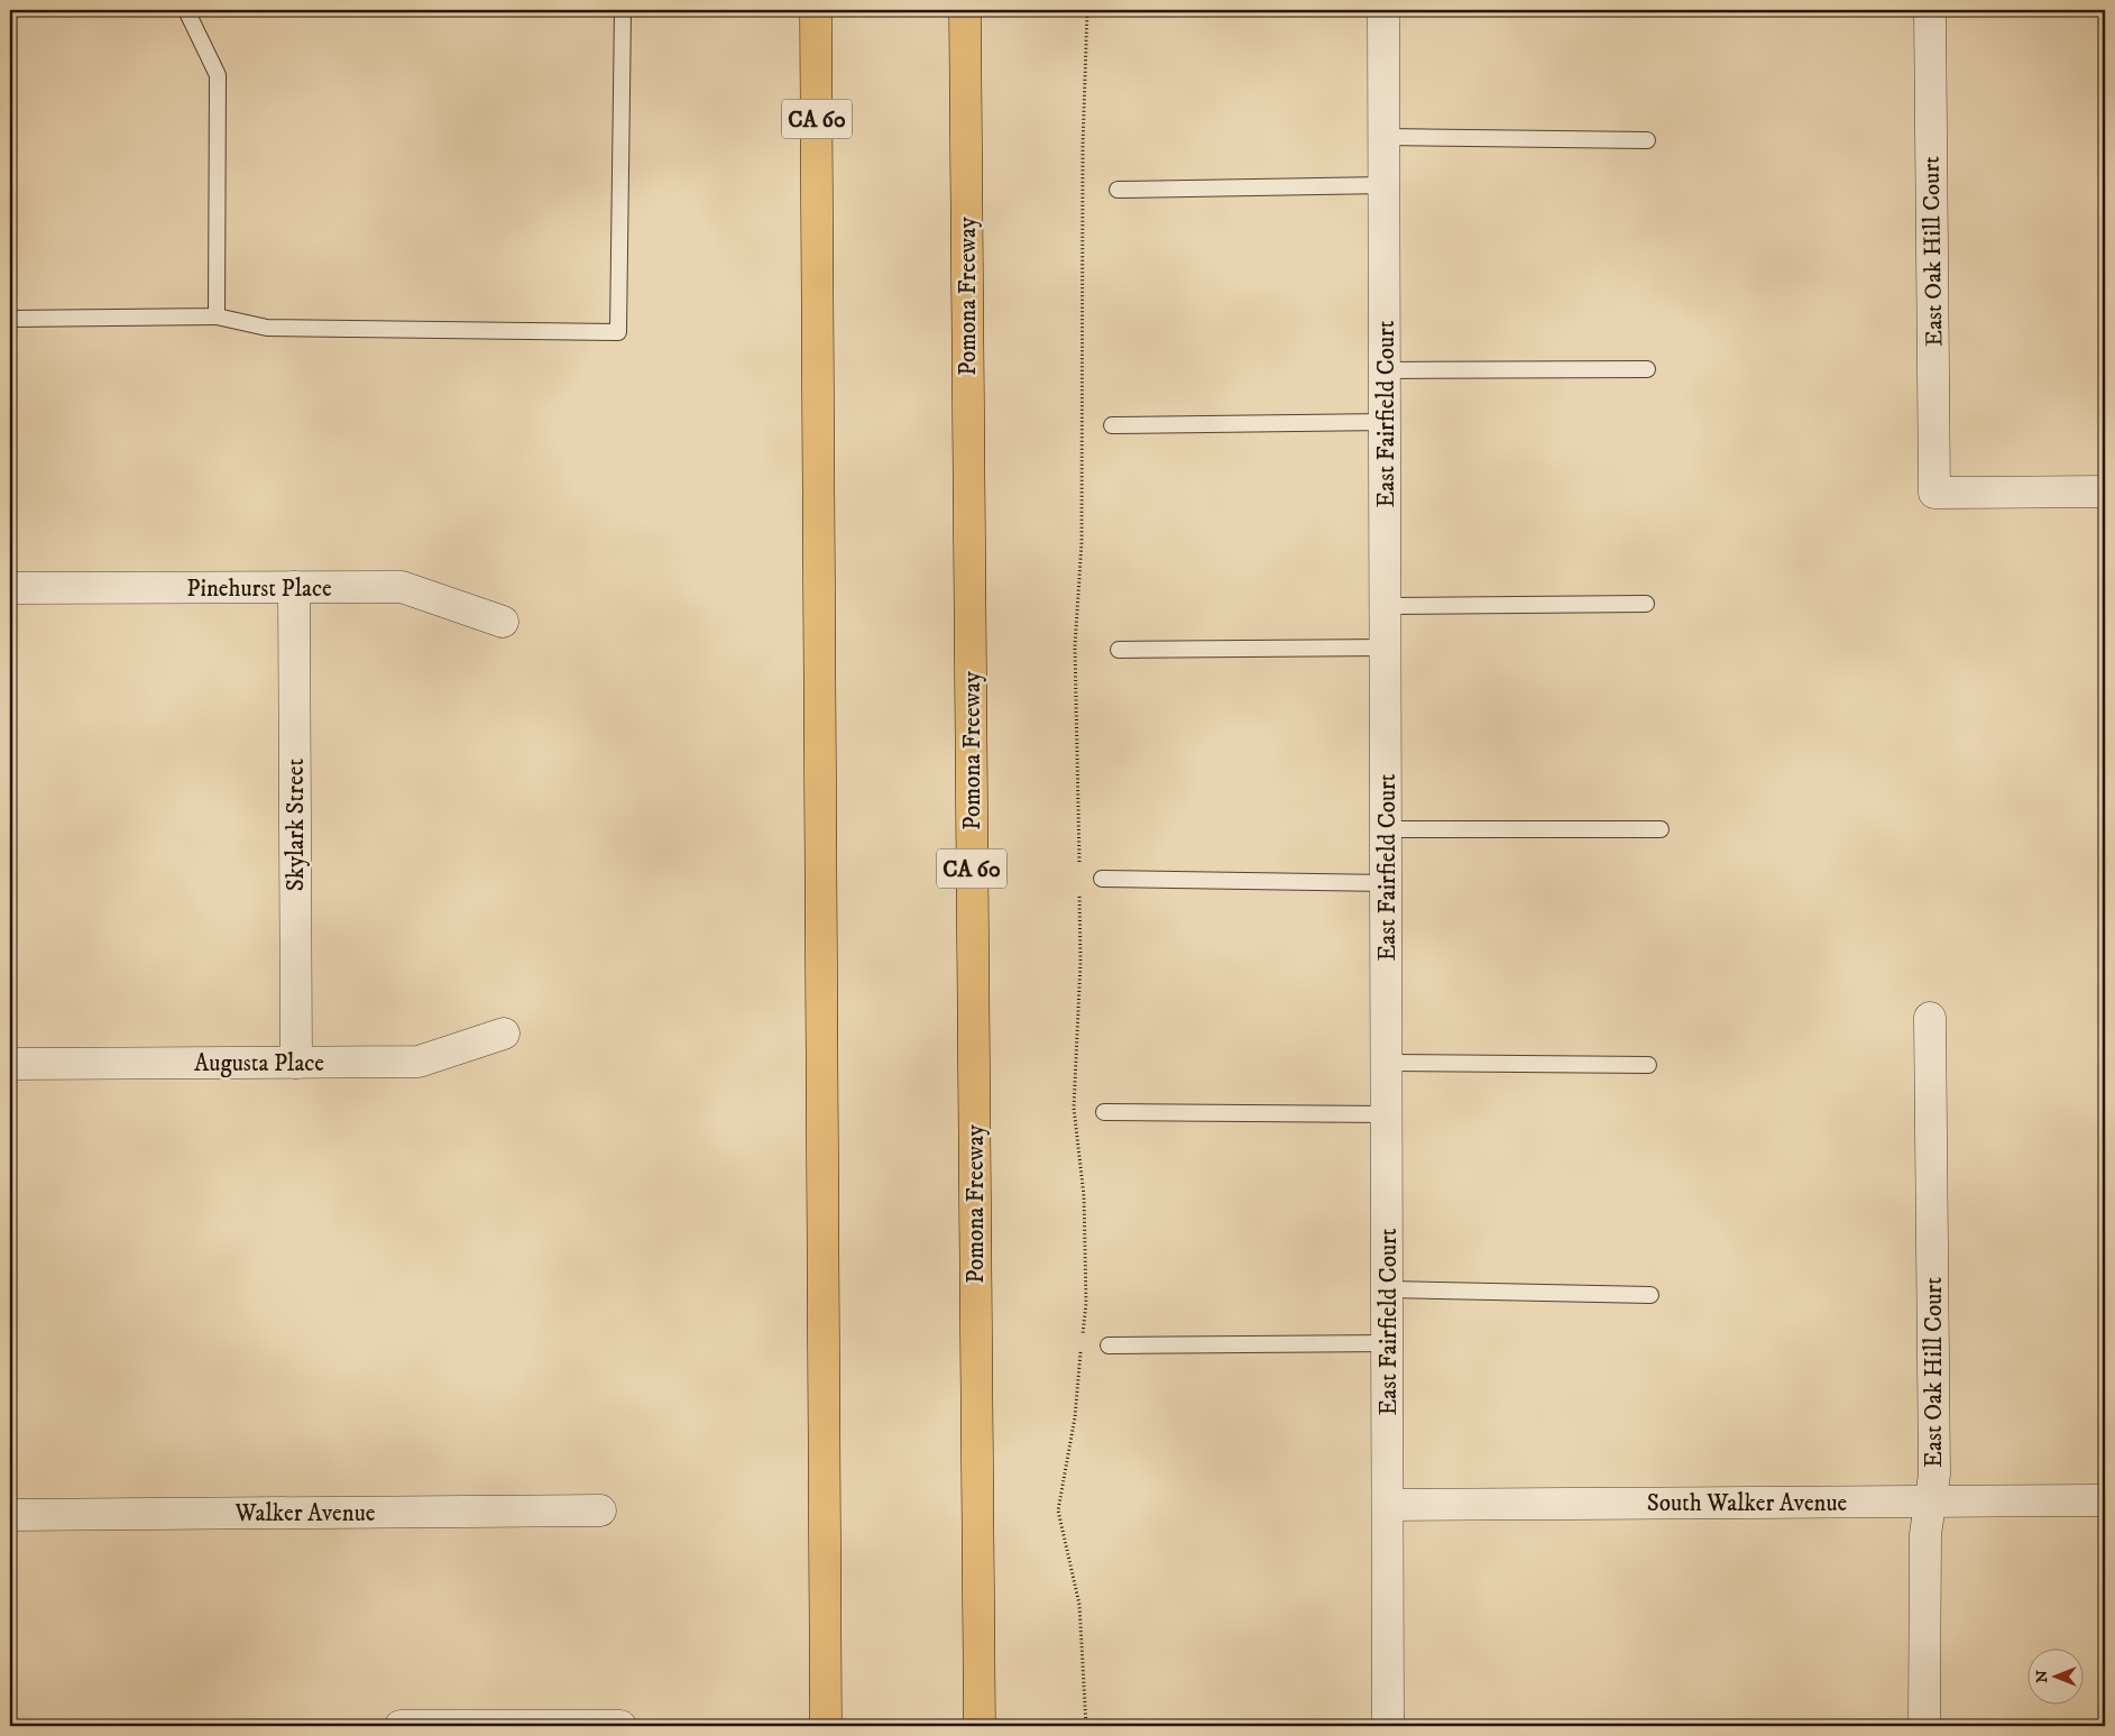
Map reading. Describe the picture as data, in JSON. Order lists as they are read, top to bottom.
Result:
{
  "streets": {
    "highway": ["CA 60", "Pomona Freeway"],
    "street": [
      "East Oak Hill Court",
      "East Fairfield Court",
      "Pinehurst Place",
      "Skylark Street",
      "Augusta Place",
      "South Walker Avenue",
      "Walker Avenue"
    ]
  },
  "crossings": [
    ["East Oak Hill Court", "South Walker Avenue"],
    ["East Fairfield Court", "South Walker Avenue"],
    ["Pinehurst Place", "Skylark Street"],
    ["Skylark Street", "Augusta Place"]
  ],
  "north": "left"
}
